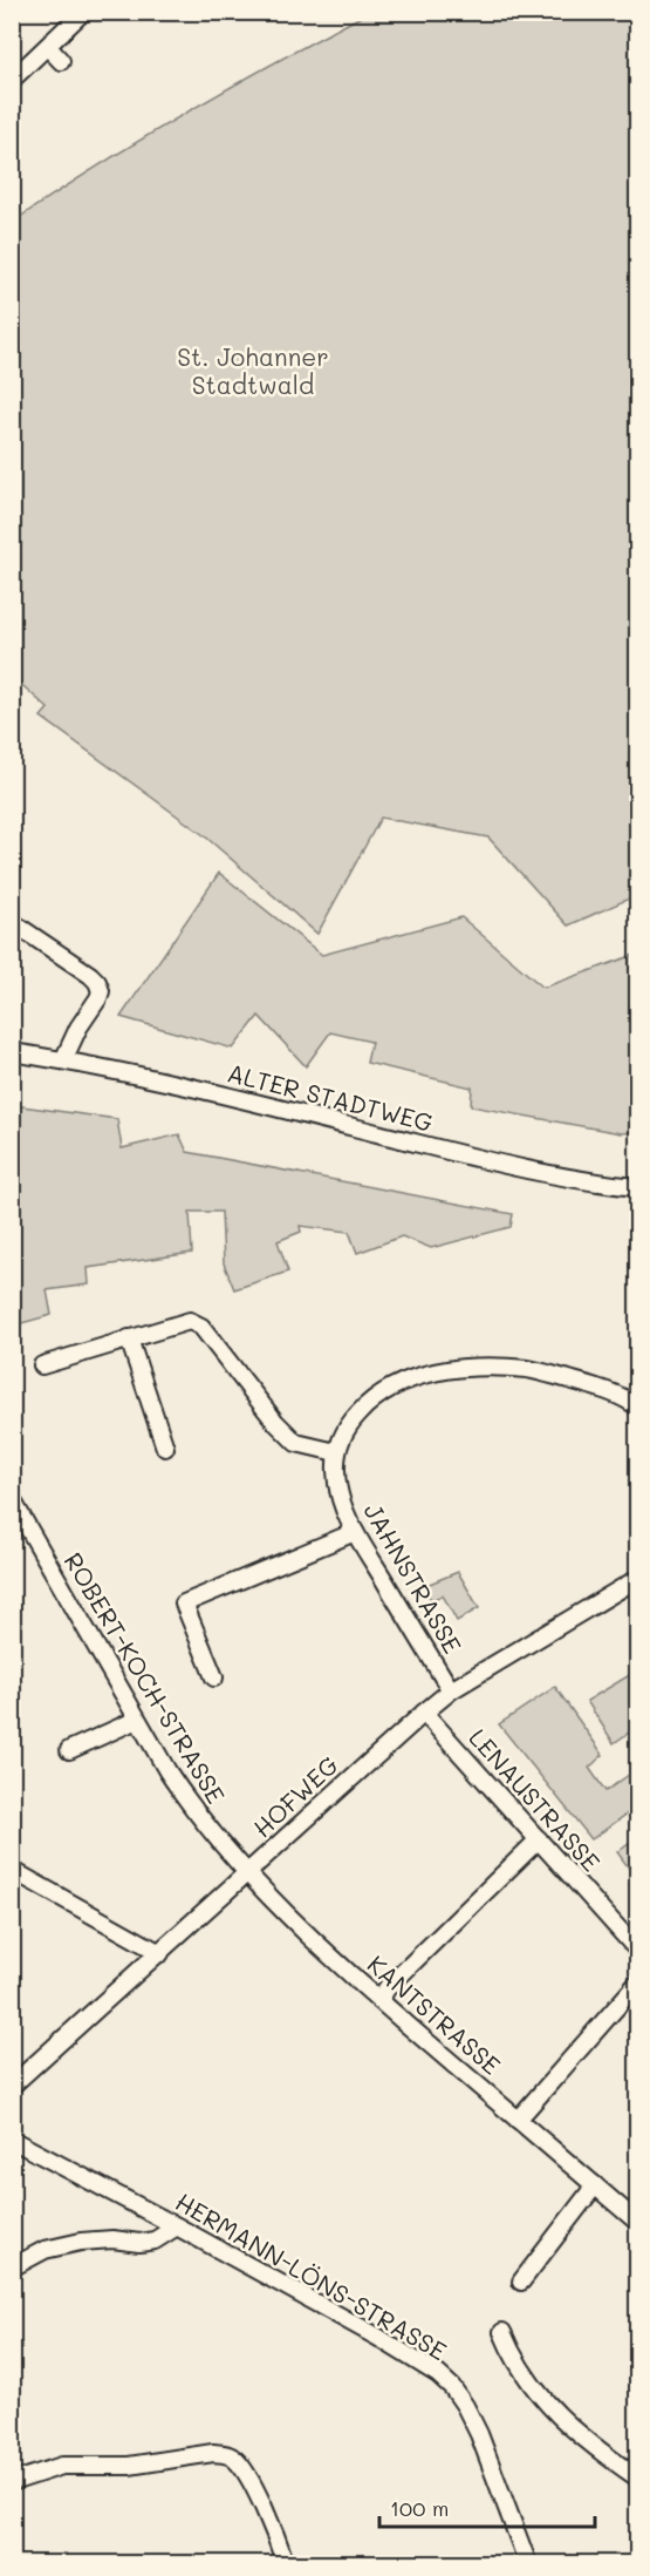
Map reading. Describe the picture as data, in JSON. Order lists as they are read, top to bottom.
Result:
{
  "streets": {
    "street": [
      "ALTER STADTWEG",
      "JAHNSTRASSE",
      "ROBERT-KOCH-STRASSE",
      "HOFWEG",
      "LENAUSTRASSE",
      "KANTSTRASSE",
      "HERMANN-LÖNS-STRASSE"
    ]
  },
  "crossings": [
    ["JAHNSTRASSE", "HOFWEG"],
    ["ROBERT-KOCH-STRASSE", "HOFWEG"],
    ["ROBERT-KOCH-STRASSE", "KANTSTRASSE"],
    ["HOFWEG", "LENAUSTRASSE"],
    ["HOFWEG", "KANTSTRASSE"]
  ],
  "parks": ["St. Johanner Stadtwald"],
  "scale_bar": "100 m"
}
